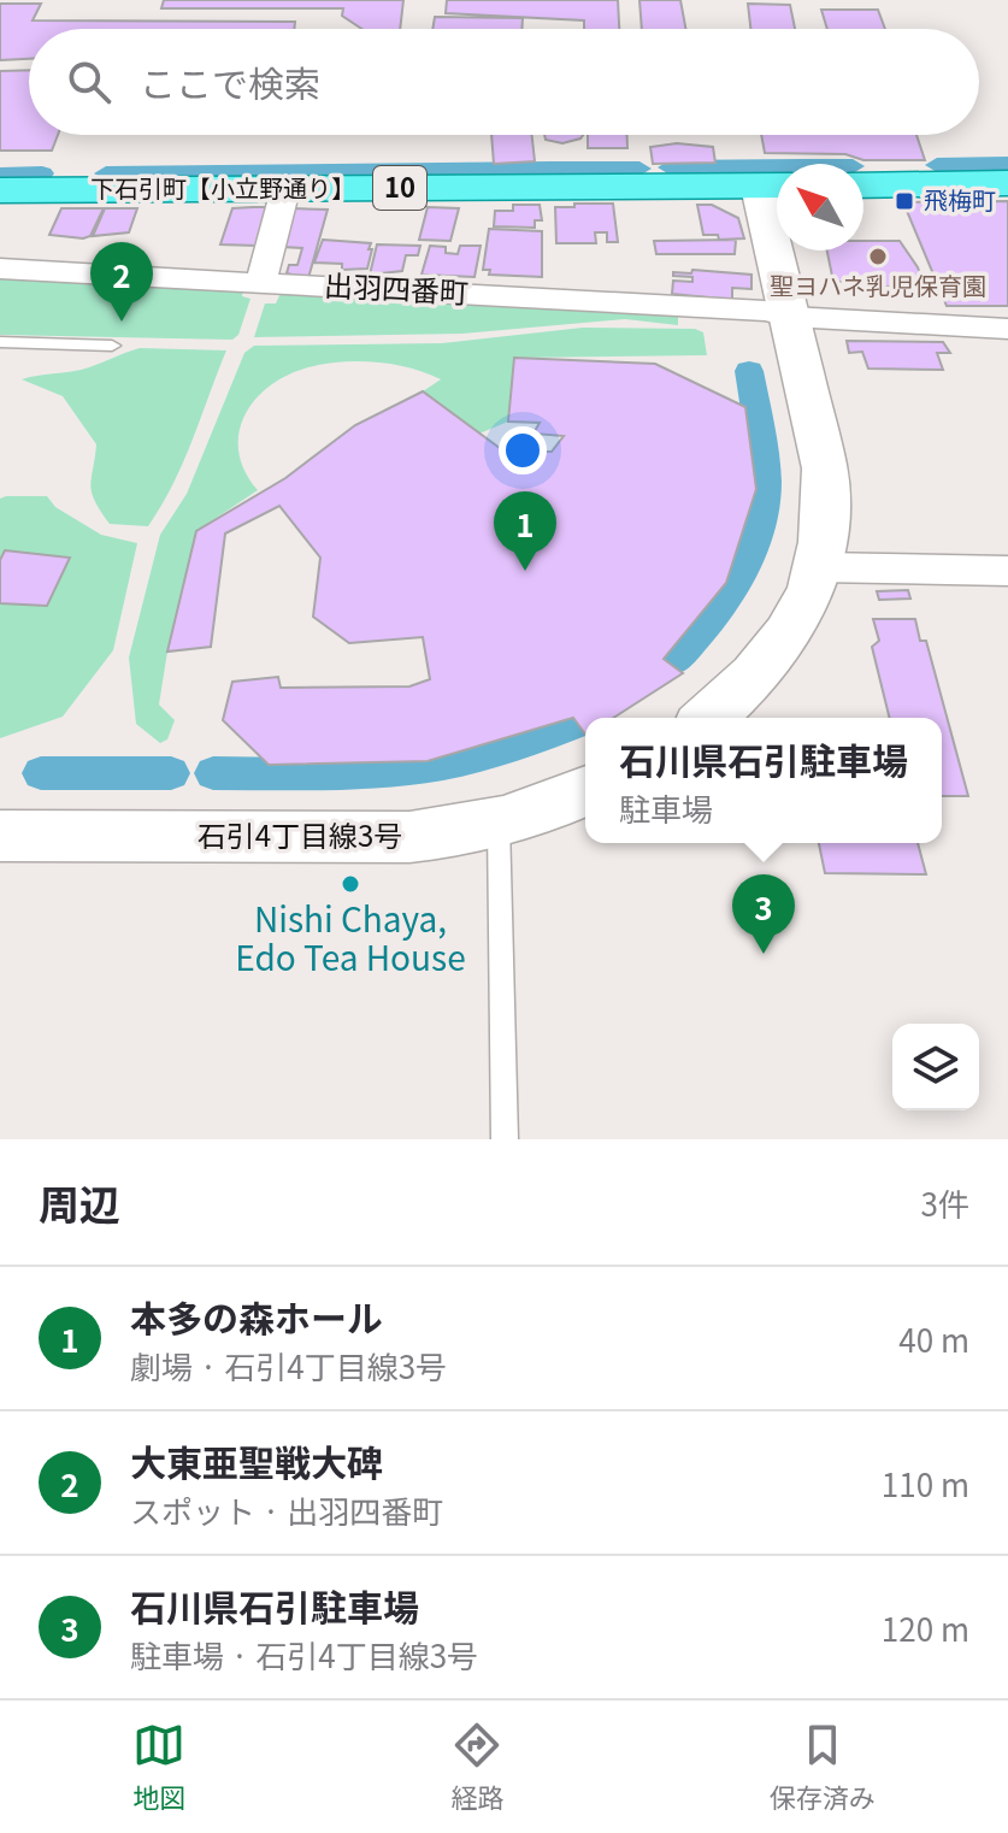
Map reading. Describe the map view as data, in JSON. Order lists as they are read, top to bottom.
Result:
{
  "streets": {
    "main road": ["10", "下石引町【小立野通り】"],
    "street": ["出羽四番町", "石引4丁目線3号"]
  },
  "places": {
    "transit": ["飛梅町"],
    "other": ["聖ヨハネ乳児保育園", "Nishi Chaya, Edo Tea House"]
  },
  "north": "top left",
  "page": {
    "search": "ここで検索",
    "pins": ["2", "1", "3"],
    "popup": ["石川県石引駐車場", "駐車場"],
    "heading": ["周辺", "3件"],
    "list": [
      {
        "mark": "1",
        "name": "本多の森ホール",
        "note": "劇場 · 石引4丁目線3号",
        "value": "40 m"
      },
      {
        "mark": "2",
        "name": "大東亜聖戦大碑",
        "note": "スポット · 出羽四番町",
        "value": "110 m"
      },
      {
        "mark": "3",
        "name": "石川県石引駐車場",
        "note": "駐車場 · 石引4丁目線3号",
        "value": "120 m"
      }
    ],
    "nav": ["地図", "経路", "保存済み"]
  }
}
